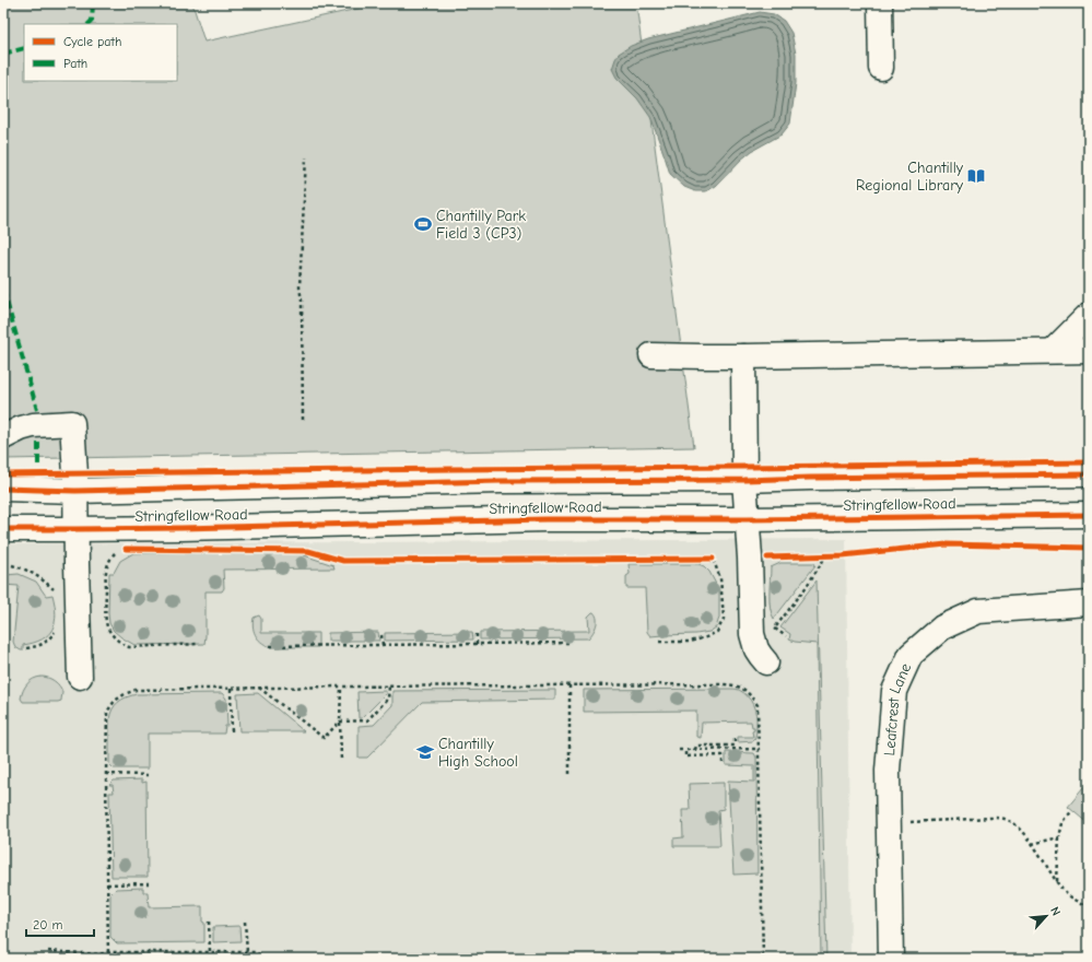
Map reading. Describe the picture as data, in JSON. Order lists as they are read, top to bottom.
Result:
{
  "streets": {
    "main road": ["Stringfellow Road", "Leafcrest Lane"]
  },
  "places": {
    "library": ["Chantilly Regional Library"],
    "sports": ["Chantilly Park Field 3 (CP3)"],
    "school or university": ["Chantilly High School"]
  },
  "legend": ["Cycle path", "Path"],
  "scale_bar": "20 m",
  "north": "top right"
}
